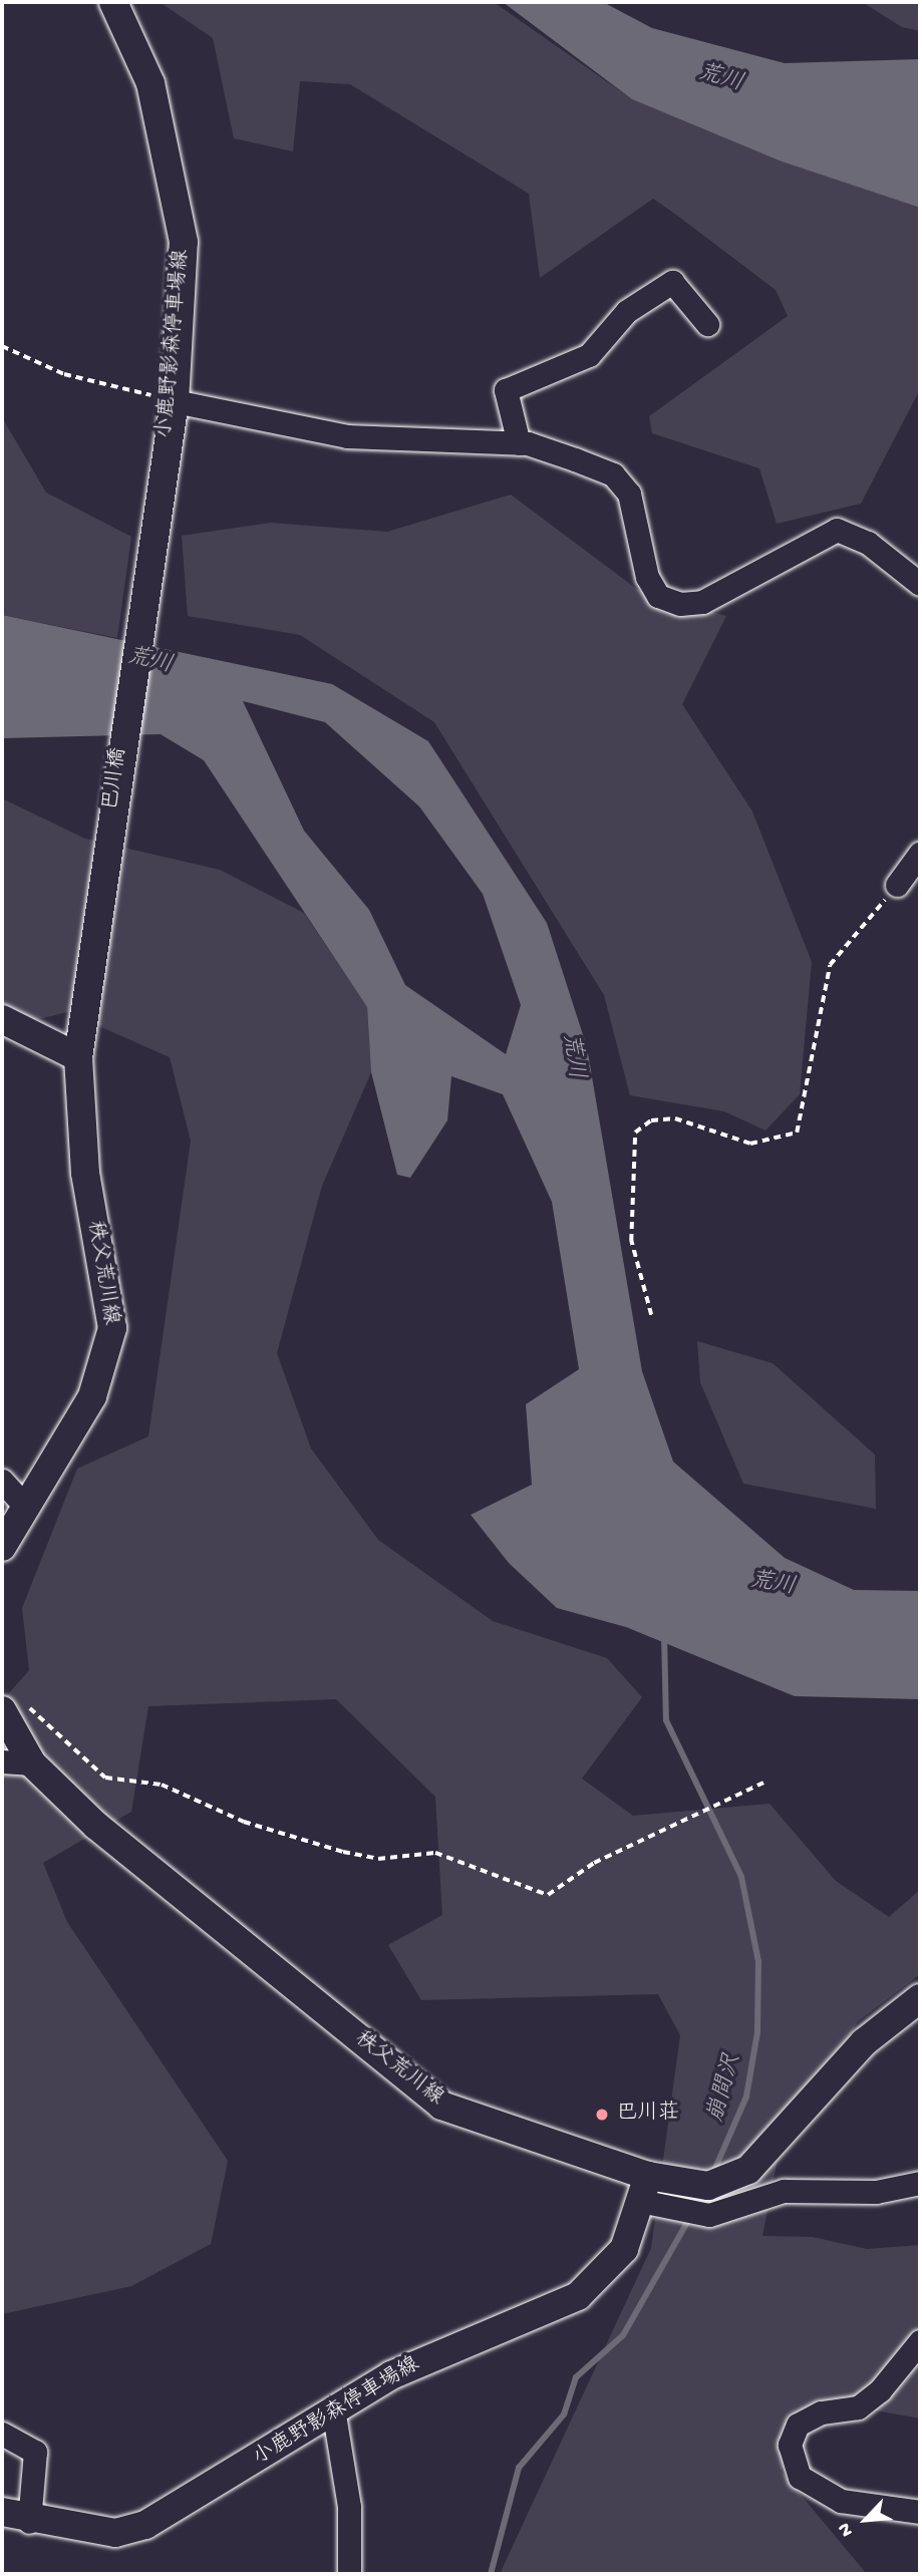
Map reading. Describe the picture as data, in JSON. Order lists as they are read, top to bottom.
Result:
{
  "streets": {
    "main road": ["小鹿野影森停車場線", "巴川橋", "秩父荒川線"]
  },
  "crossings": [
    ["小鹿野影森停車場線", "巴川橋"],
    ["小鹿野影森停車場線", "秩父荒川線"],
    ["巴川橋", "秩父荒川線"]
  ],
  "water": ["荒川", "崩間沢"],
  "places": ["巴川荘"],
  "north": "bottom left"
}
